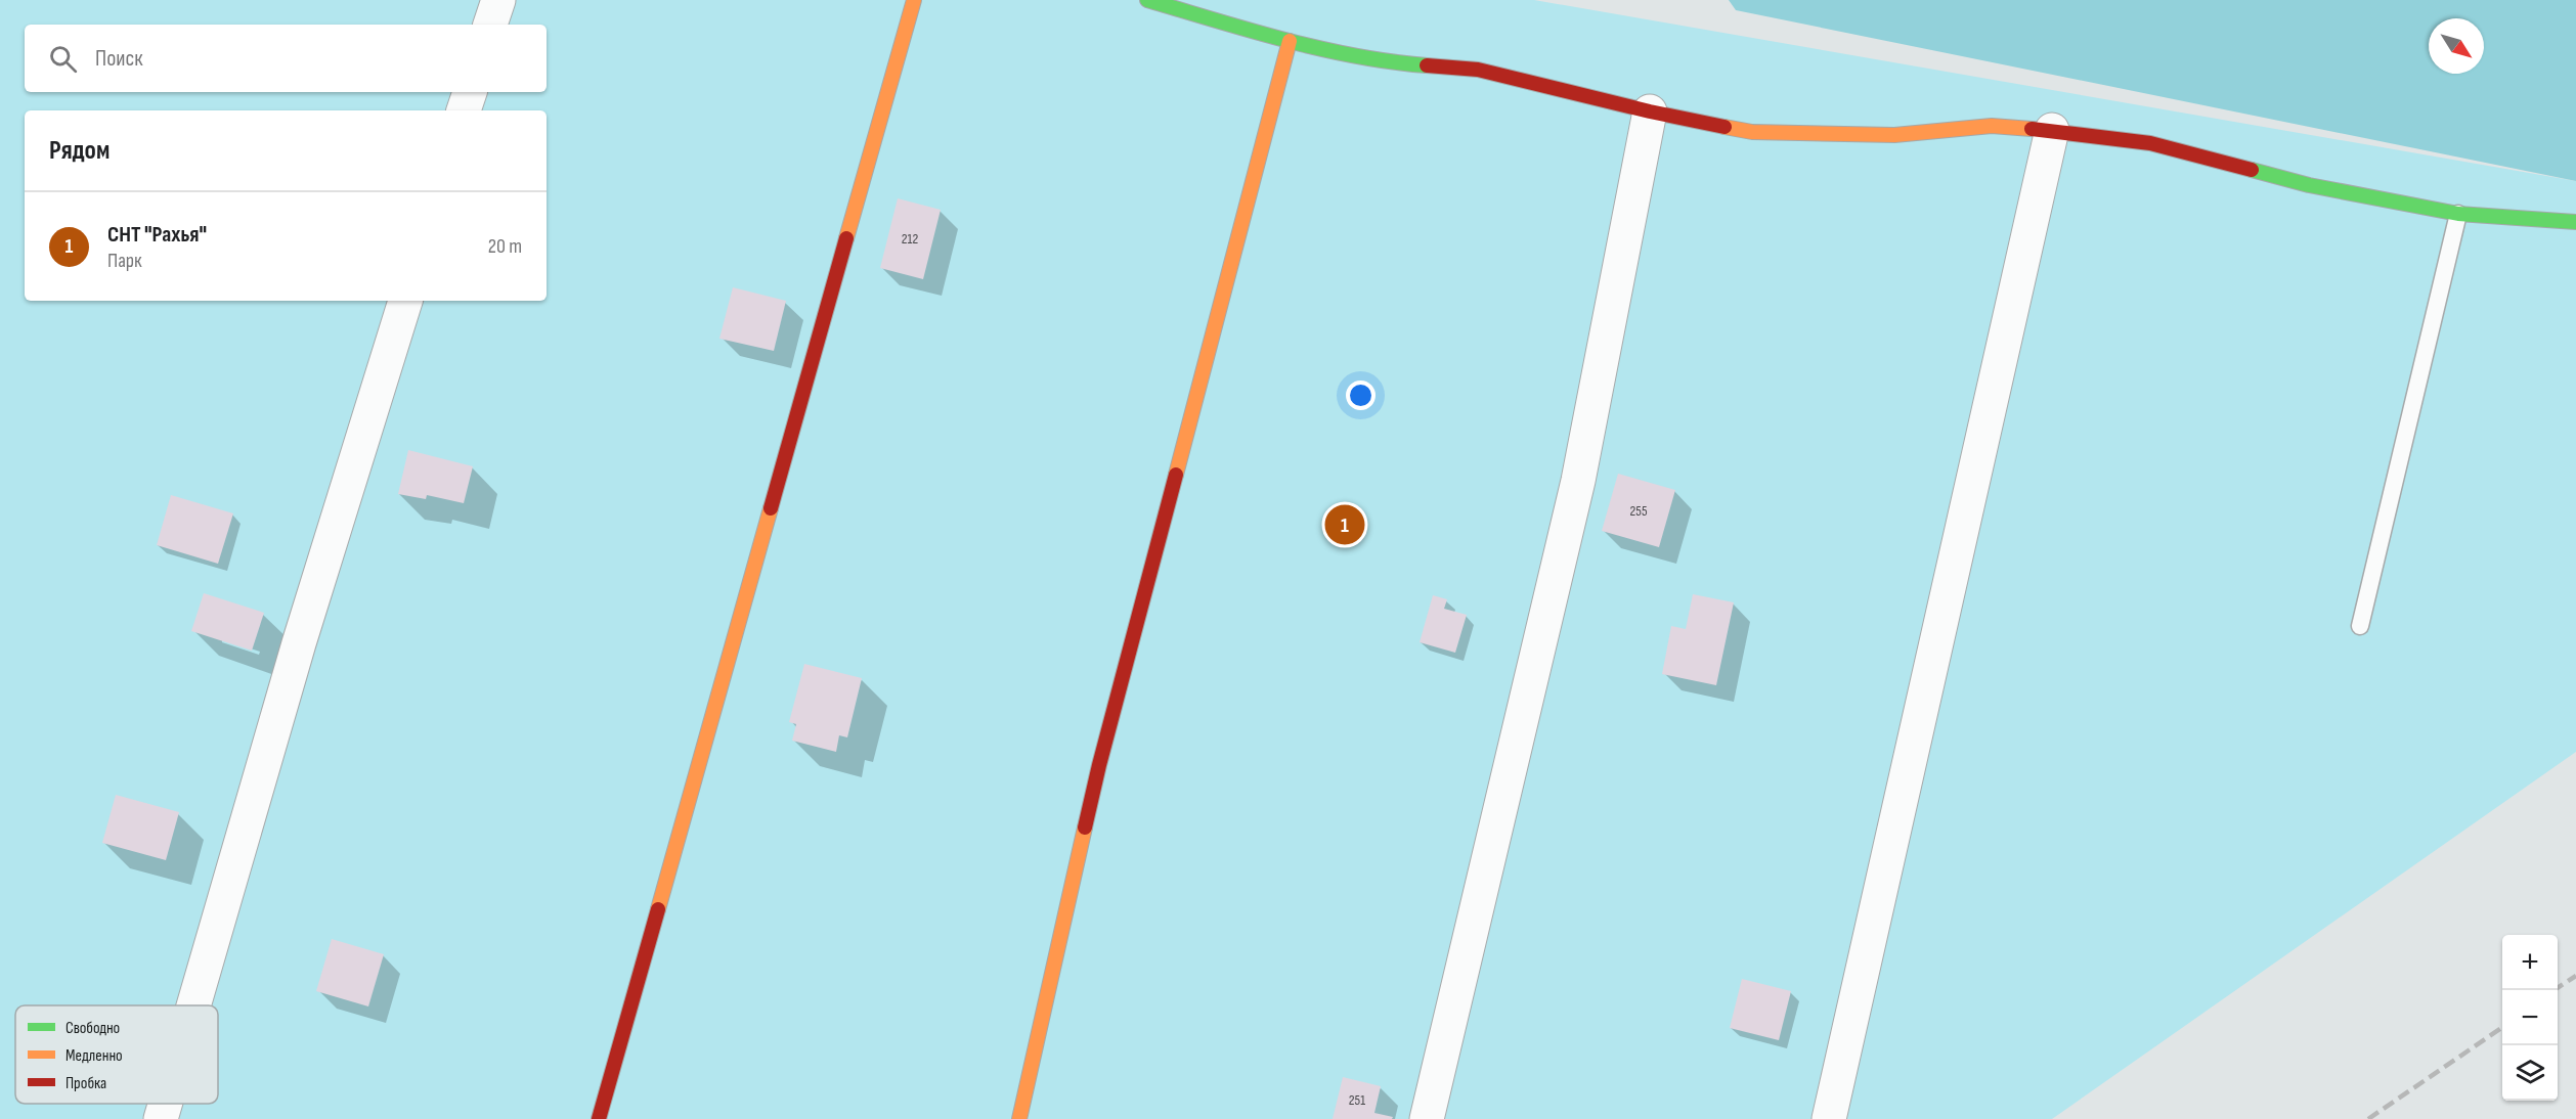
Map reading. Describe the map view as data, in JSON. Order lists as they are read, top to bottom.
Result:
{
  "house_numbers": ["212", "255", "251"],
  "legend": ["Свободно", "Медленно", "Пробка"],
  "north": "bottom right",
  "page": {
    "search": "Поиск",
    "heading": "Рядом",
    "list": [
      {
        "mark": "1",
        "name": "СНТ \"Рахья\"",
        "note": "Парк",
        "value": "20 m"
      }
    ],
    "pins": "1",
    "map_buttons": ["+", "−"]
  }
}
